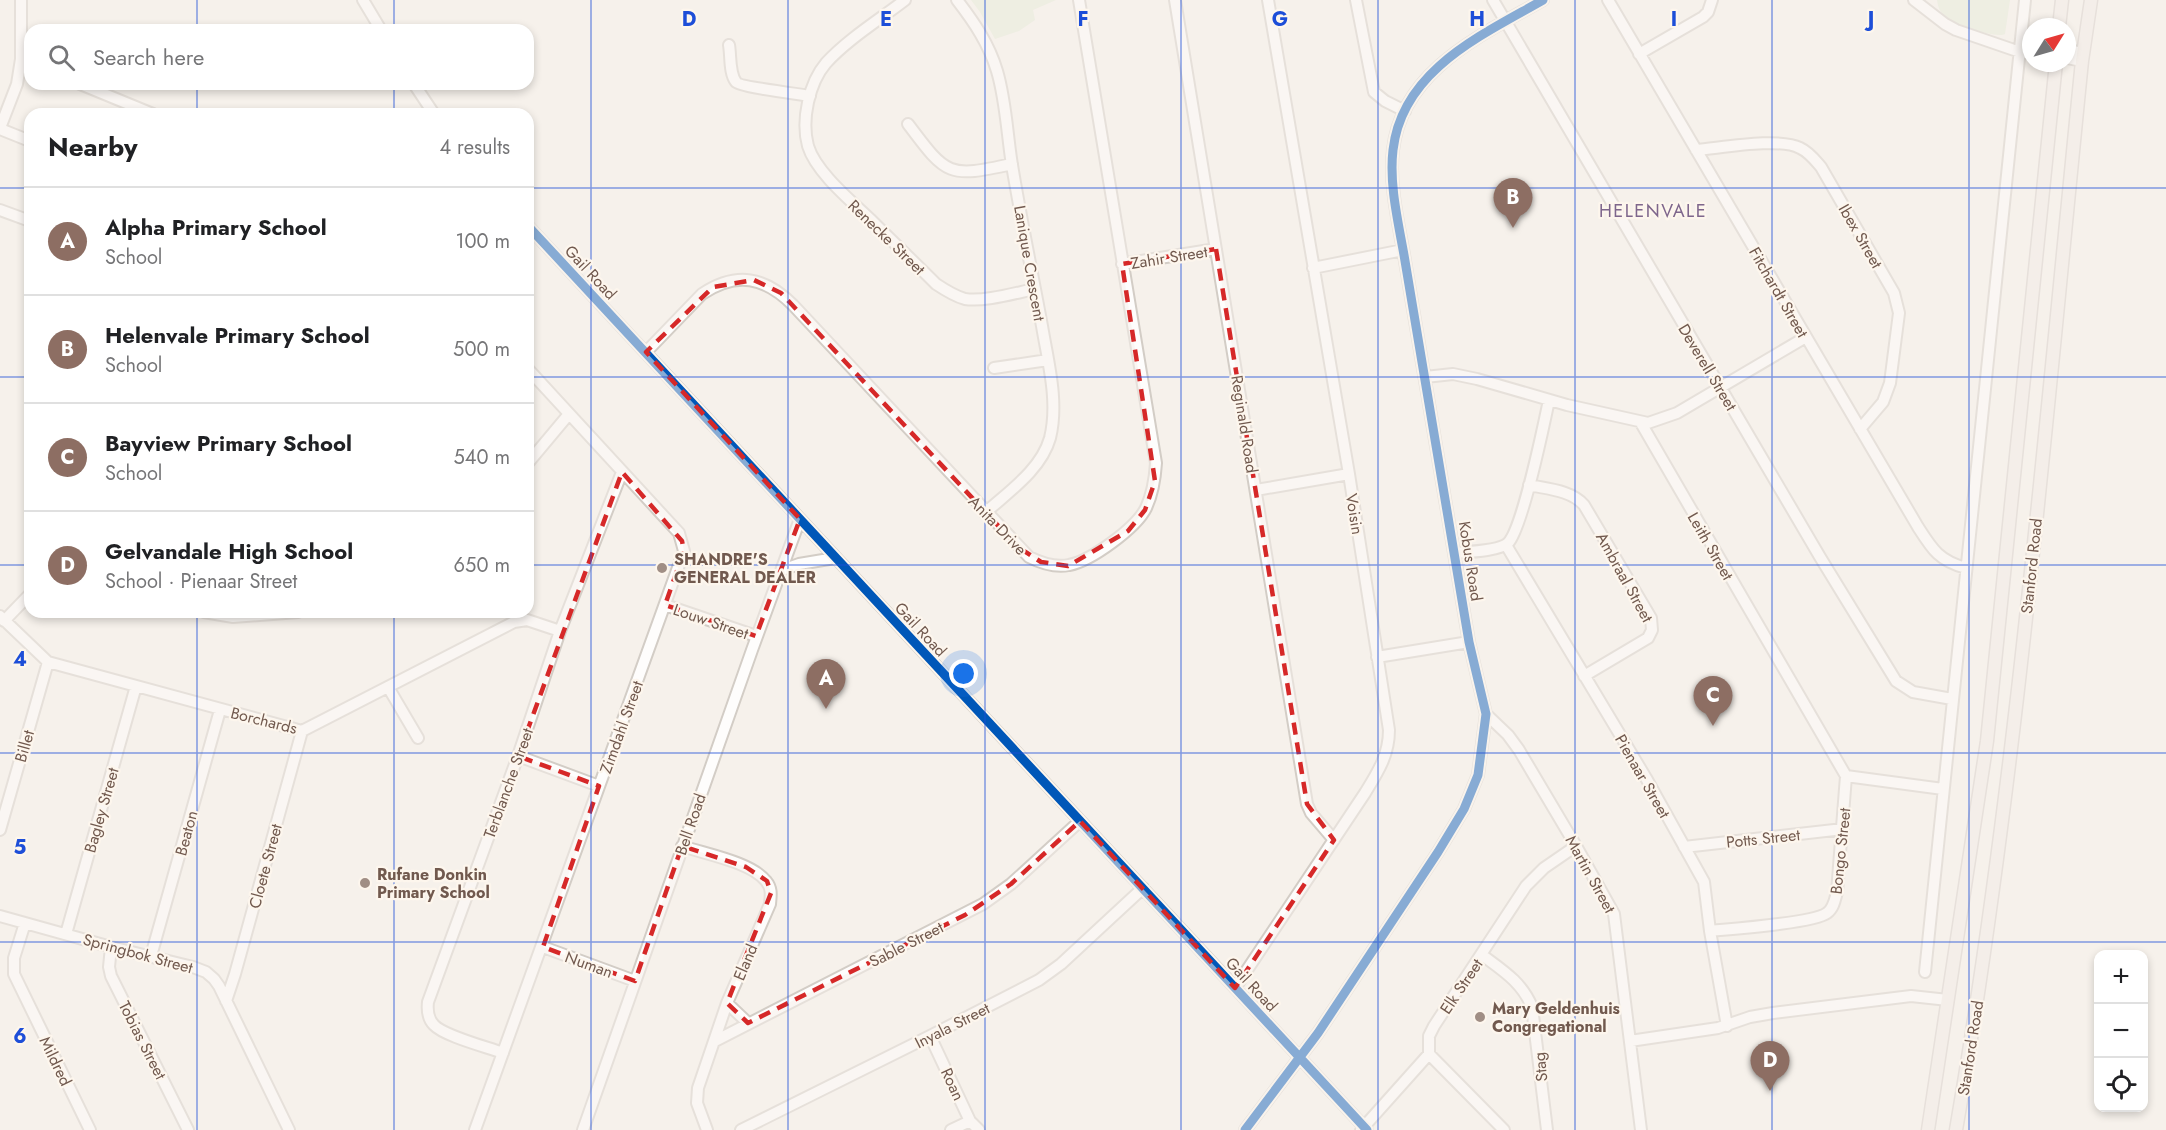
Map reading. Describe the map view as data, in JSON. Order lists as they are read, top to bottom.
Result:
{
  "streets": {
    "main road": ["Stanford Road"],
    "street": [
      "Ibex Street",
      "Renecke Street",
      "Zahir Street",
      "Lanique Crescent",
      "Gail Road",
      "Fitchardt Street",
      "Deverell Street",
      "Reginald Road",
      "Voisin",
      "Anita Drive",
      "Leith Street",
      "Kobus Road",
      "Ambraal Street",
      "Louw Street",
      "Borchards",
      "Zimdahl Street",
      "Billet",
      "Pienaar Street",
      "Terblanche Street",
      "Bagley Street",
      "Bell Road",
      "Beaton",
      "Potts Street",
      "Bongo Street",
      "Cloete Street",
      "Martin Street",
      "Sable Street",
      "Springbok Street",
      "Eland",
      "Numan",
      "Elk Street",
      "Inyala Street",
      "Tobias Street",
      "Mildred",
      "Stag",
      "Roan"
    ]
  },
  "crossings": [
    ["Ibex Street", "Fitchardt Street"],
    ["Renecke Street", "Lanique Crescent"],
    ["Zahir Street", "Reginald Road"],
    ["Zahir Street", "Anita Drive"],
    ["Lanique Crescent", "Anita Drive"],
    ["Gail Road", "Voisin"],
    ["Gail Road", "Anita Drive"],
    ["Gail Road", "Kobus Road"],
    ["Gail Road", "Bell Road"],
    ["Gail Road", "Sable Street"],
    ["Gail Road", "Inyala Street"],
    ["Deverell Street", "Kobus Road"],
    ["Reginald Road", "Voisin"],
    ["Leith Street", "Bongo Street"],
    ["Kobus Road", "Martin Street"],
    ["Ambraal Street", "Pienaar Street"],
    ["Louw Street", "Zimdahl Street"],
    ["Louw Street", "Bell Road"],
    ["Borchards", "Billet"],
    ["Borchards", "Terblanche Street"],
    ["Borchards", "Bagley Street"],
    ["Borchards", "Beaton"],
    ["Borchards", "Cloete Street"],
    ["Zimdahl Street", "Terblanche Street"],
    ["Zimdahl Street", "Numan"],
    ["Pienaar Street", "Potts Street"],
    ["Pienaar Street", "Bongo Street"],
    ["Bagley Street", "Springbok Street"],
    ["Bell Road", "Eland"],
    ["Bell Road", "Numan"],
    ["Beaton", "Springbok Street"],
    ["Potts Street", "Bongo Street"],
    ["Cloete Street", "Springbok Street"],
    ["Martin Street", "Elk Street"],
    ["Sable Street", "Eland"],
    ["Springbok Street", "Tobias Street"],
    ["Springbok Street", "Mildred"],
    ["Elk Street", "Stag"],
    ["Inyala Street", "Roan"]
  ],
  "districts": ["HELENVALE"],
  "places": ["SHANDRE'S GENERAL DEALER", "Rufane Donkin Primary School", "Mary Geldenhuis Congregational"],
  "north": "top right",
  "page": {
    "search": "Search here",
    "heading": ["Nearby", "4 results"],
    "pins": [
      "B",
      "A",
      "C",
      "D"
    ],
    "list": [
      {
        "mark": "A",
        "name": "Alpha Primary School",
        "note": "School",
        "value": "100 m"
      },
      {
        "mark": "B",
        "name": "Helenvale Primary School",
        "note": "School",
        "value": "500 m"
      },
      {
        "mark": "C",
        "name": "Bayview Primary School",
        "note": "School",
        "value": "540 m"
      },
      {
        "mark": "D",
        "name": "Gelvandale High School",
        "note": "School · Pienaar Street",
        "value": "650 m"
      }
    ],
    "map_buttons": ["+", "−"]
  },
  "grid": {
    "columns": [
      "D",
      "E",
      "F",
      "G",
      "H",
      "I",
      "J"
    ],
    "rows": ["4", "5", "6"]
  }
}
